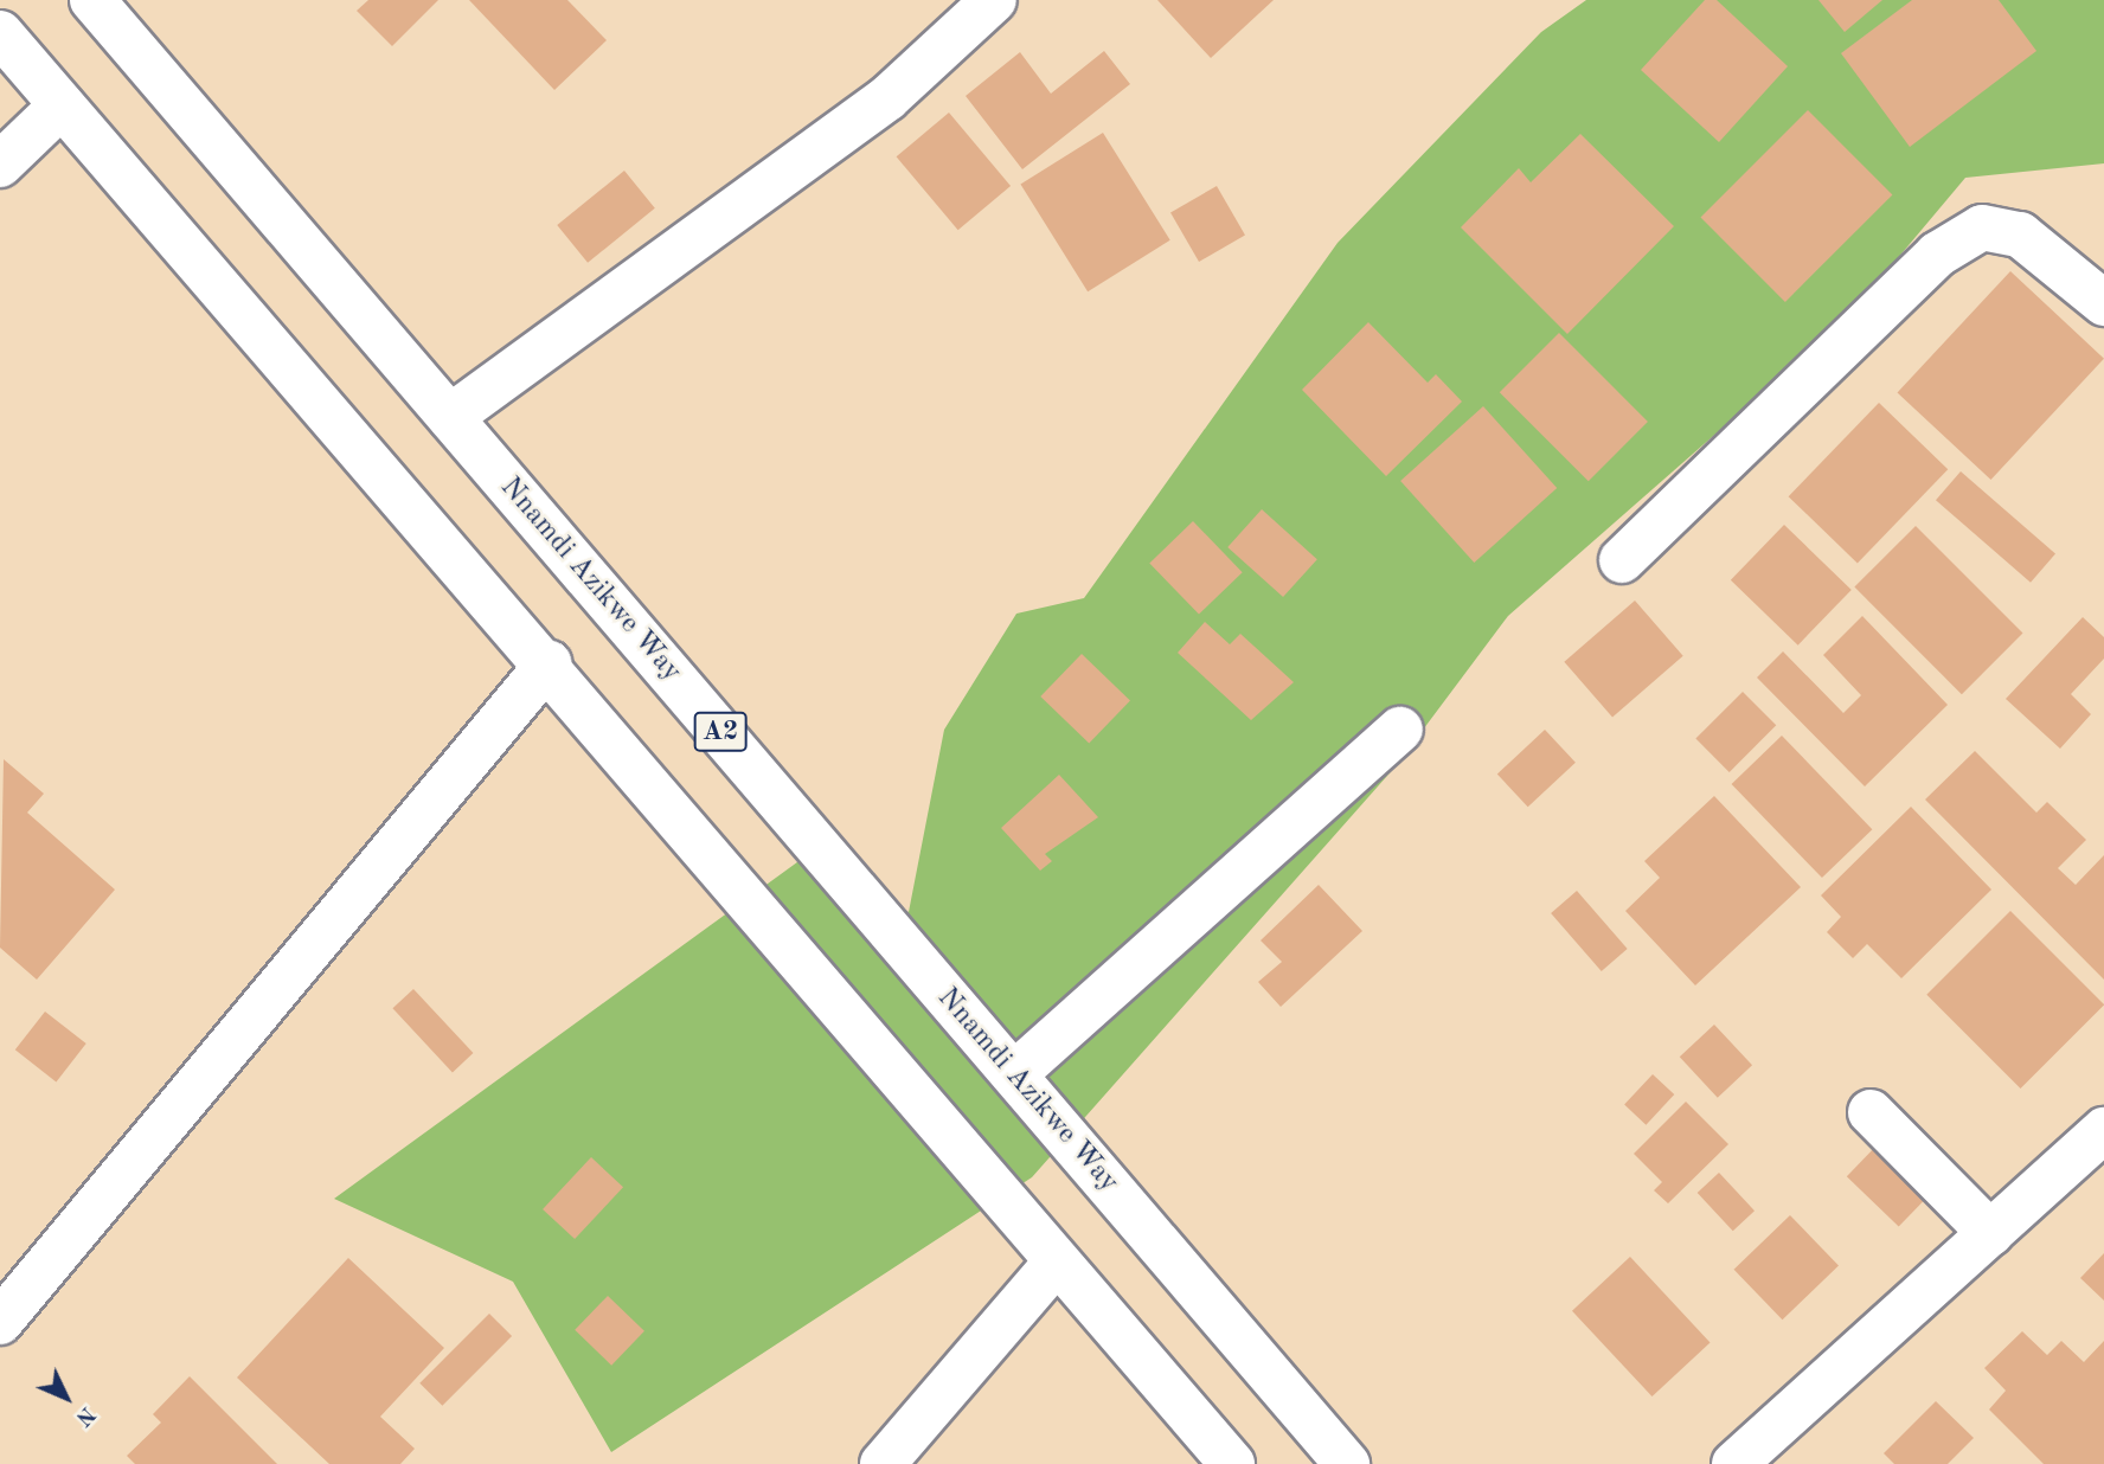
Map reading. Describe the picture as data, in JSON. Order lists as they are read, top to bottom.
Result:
{
  "streets": {
    "main road": ["Nnamdi Azikwe Way", "A2"]
  },
  "north": "bottom right"
}
